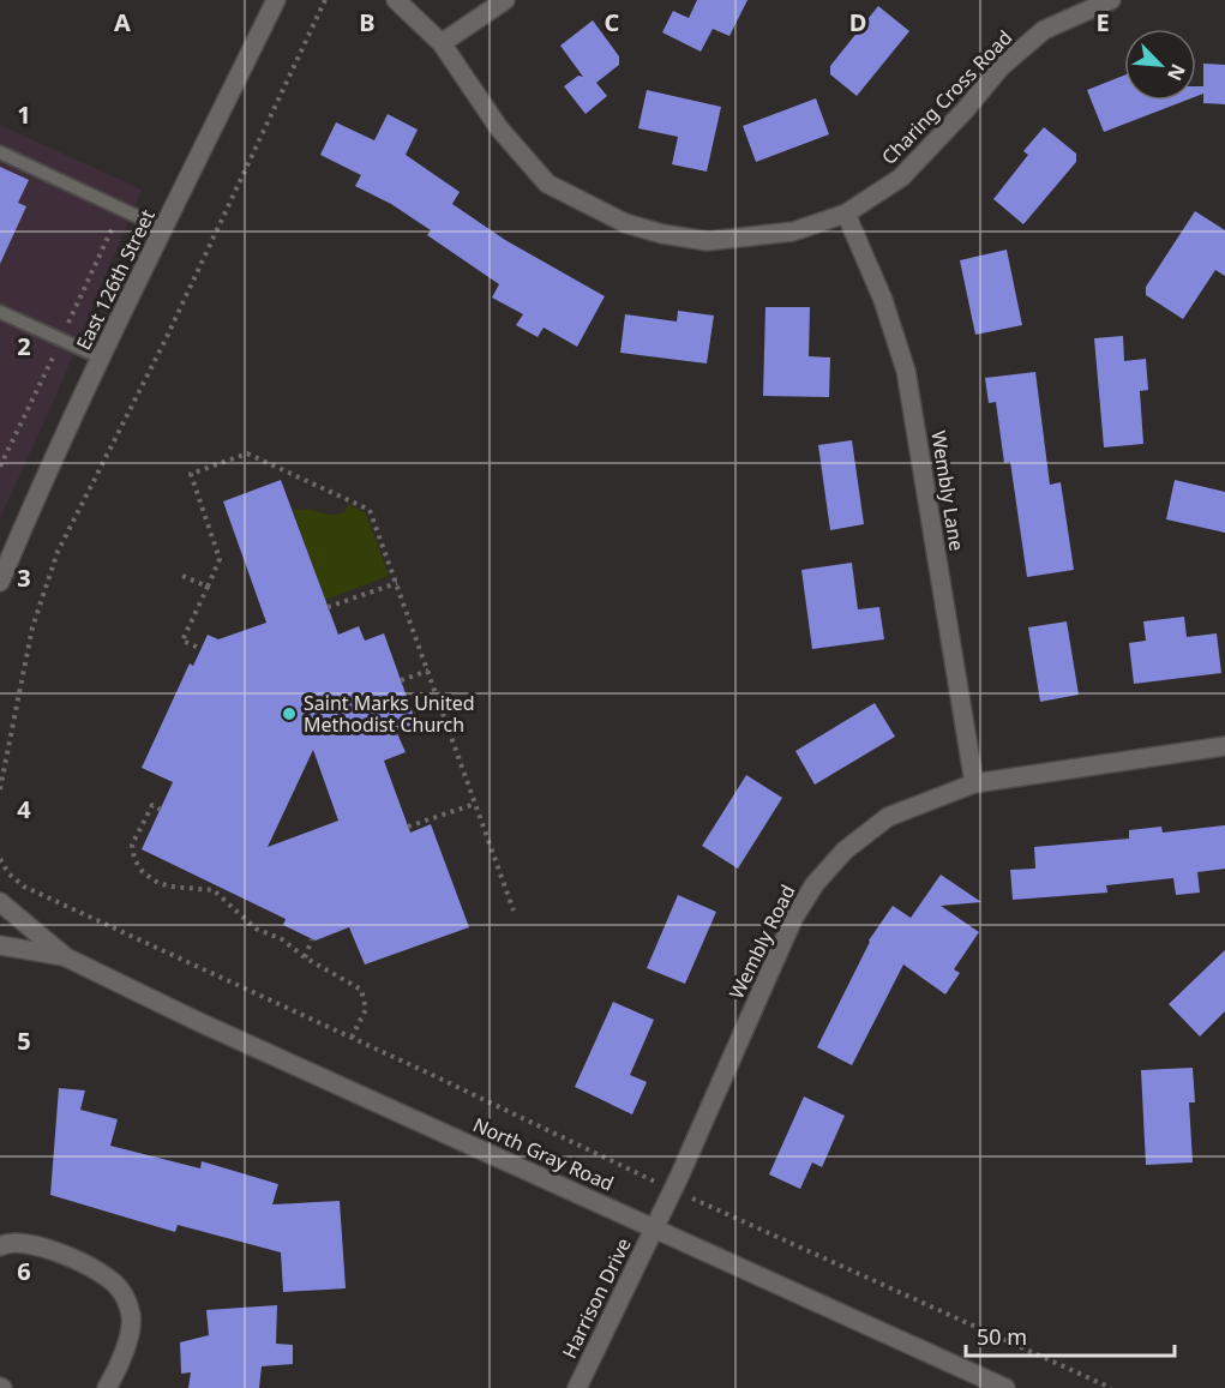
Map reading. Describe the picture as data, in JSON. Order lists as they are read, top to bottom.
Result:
{
  "streets": {
    "street": [
      "Charing Cross Road",
      "East 126th Street",
      "Wembly Lane",
      "Wembly Road",
      "North Gray Road",
      "Harrison Drive"
    ]
  },
  "crossings": [
    ["Charing Cross Road", "Wembly Lane"],
    ["Wembly Lane", "Wembly Road"],
    ["Wembly Road", "North Gray Road"],
    ["Wembly Road", "Harrison Drive"],
    ["North Gray Road", "Harrison Drive"]
  ],
  "places": ["Saint Marks United Methodist Church"],
  "scale_bar": "50 m",
  "north": "bottom right",
  "grid": {
    "columns": [
      "A",
      "B",
      "C",
      "D",
      "E"
    ],
    "rows": [
      "1",
      "2",
      "3",
      "4",
      "5",
      "6"
    ]
  }
}
